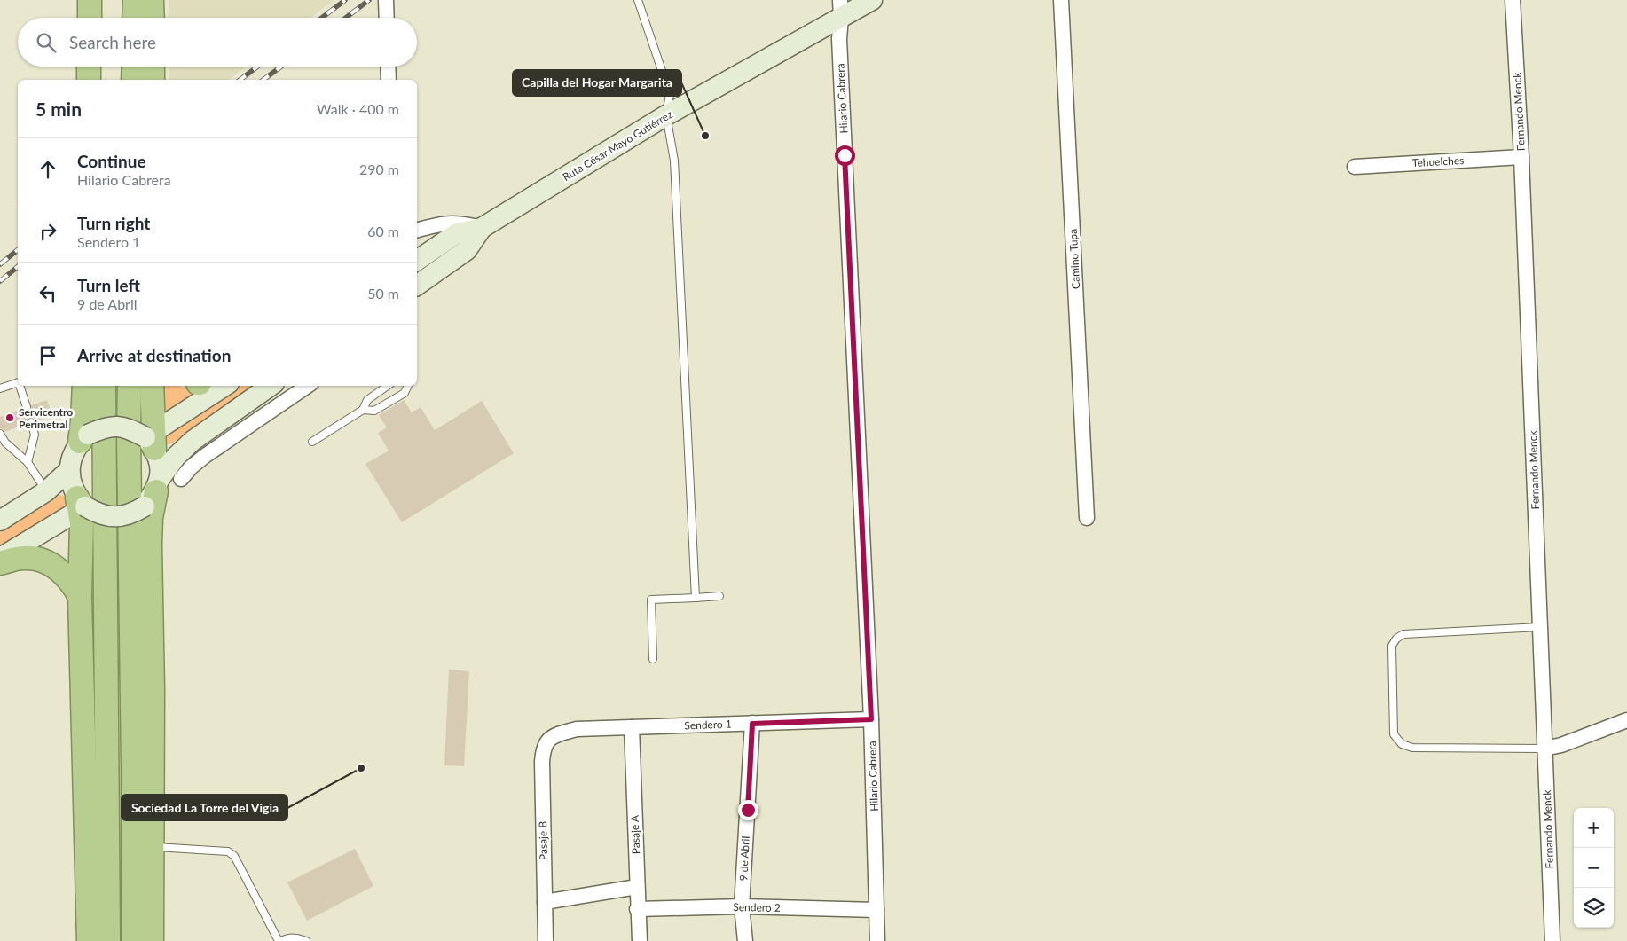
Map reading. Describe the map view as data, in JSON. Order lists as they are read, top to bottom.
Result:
{
  "streets": {
    "main road": ["Ruta César Mayo Gutiérrez"],
    "street": [
      "Hilario Cabrera",
      "Fernando Menck",
      "Tehuelches",
      "Camino Tupa",
      "Sendero 1",
      "Pasaje A",
      "Pasaje B",
      "9 de Abril",
      "Sendero 2"
    ]
  },
  "crossings": [
    ["Hilario Cabrera", "Ruta César Mayo Gutiérrez"],
    ["Hilario Cabrera", "Sendero 1"],
    ["Hilario Cabrera", "Sendero 2"],
    ["Fernando Menck", "Tehuelches"],
    ["Sendero 1", "Pasaje A"],
    ["Sendero 1", "Pasaje B"],
    ["Sendero 1", "9 de Abril"],
    ["Pasaje A", "Sendero 2"],
    ["9 de Abril", "Sendero 2"]
  ],
  "places": ["Capilla del Hogar Margarita", "Servicentro Perimetral", "Sociedad La Torre del Vigia"],
  "page": {
    "search": "Search here",
    "heading": ["5 min", "Walk · 400 m"],
    "list": [
      ["Continue", "Hilario Cabrera", "290 m"],
      ["Turn right", "Sendero 1", "60 m"],
      ["Turn left", "9 de Abril", "50 m"],
      "Arrive at destination"
    ],
    "map_buttons": ["+", "−"]
  }
}
